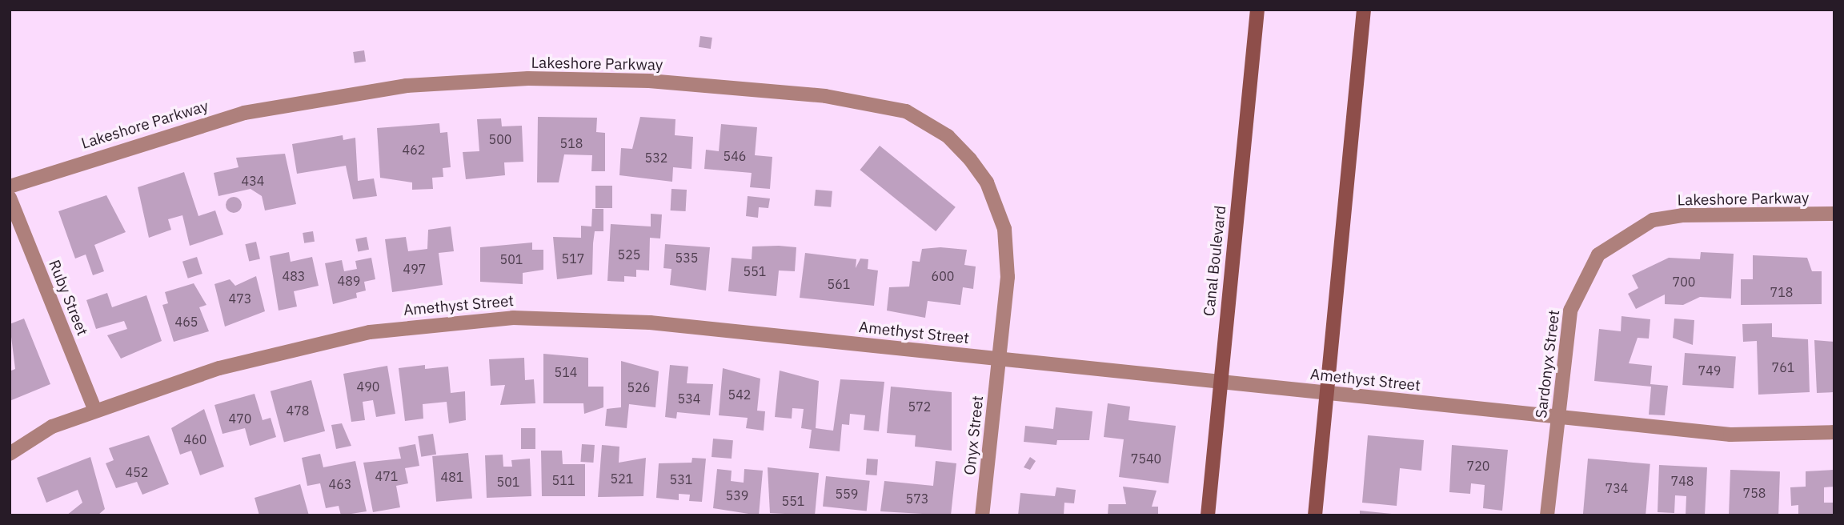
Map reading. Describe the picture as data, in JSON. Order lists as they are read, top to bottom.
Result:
{
  "streets": {
    "street": [
      "Lakeshore Parkway",
      "Canal Boulevard",
      "Ruby Street",
      "Amethyst Street",
      "Sardonyx Street",
      "Onyx Street"
    ]
  },
  "crossings": [
    ["Lakeshore Parkway", "Amethyst Street"],
    ["Lakeshore Parkway", "Sardonyx Street"],
    ["Lakeshore Parkway", "Onyx Street"],
    ["Canal Boulevard", "Amethyst Street"],
    ["Ruby Street", "Amethyst Street"],
    ["Amethyst Street", "Sardonyx Street"],
    ["Amethyst Street", "Onyx Street"]
  ],
  "house_numbers": [
    "500",
    "518",
    "462",
    "546",
    "532",
    "434",
    "525",
    "535",
    "517",
    "501",
    "497",
    "551",
    "483",
    "600",
    "489",
    "700",
    "561",
    "718",
    "473",
    "465",
    "761",
    "749",
    "514",
    "490",
    "526",
    "542",
    "534",
    "572",
    "478",
    "470",
    "460",
    "7540",
    "720",
    "452",
    "471",
    "481",
    "521",
    "531",
    "511",
    "748",
    "501",
    "463",
    "734",
    "758",
    "559",
    "539",
    "573",
    "551"
  ]
}
